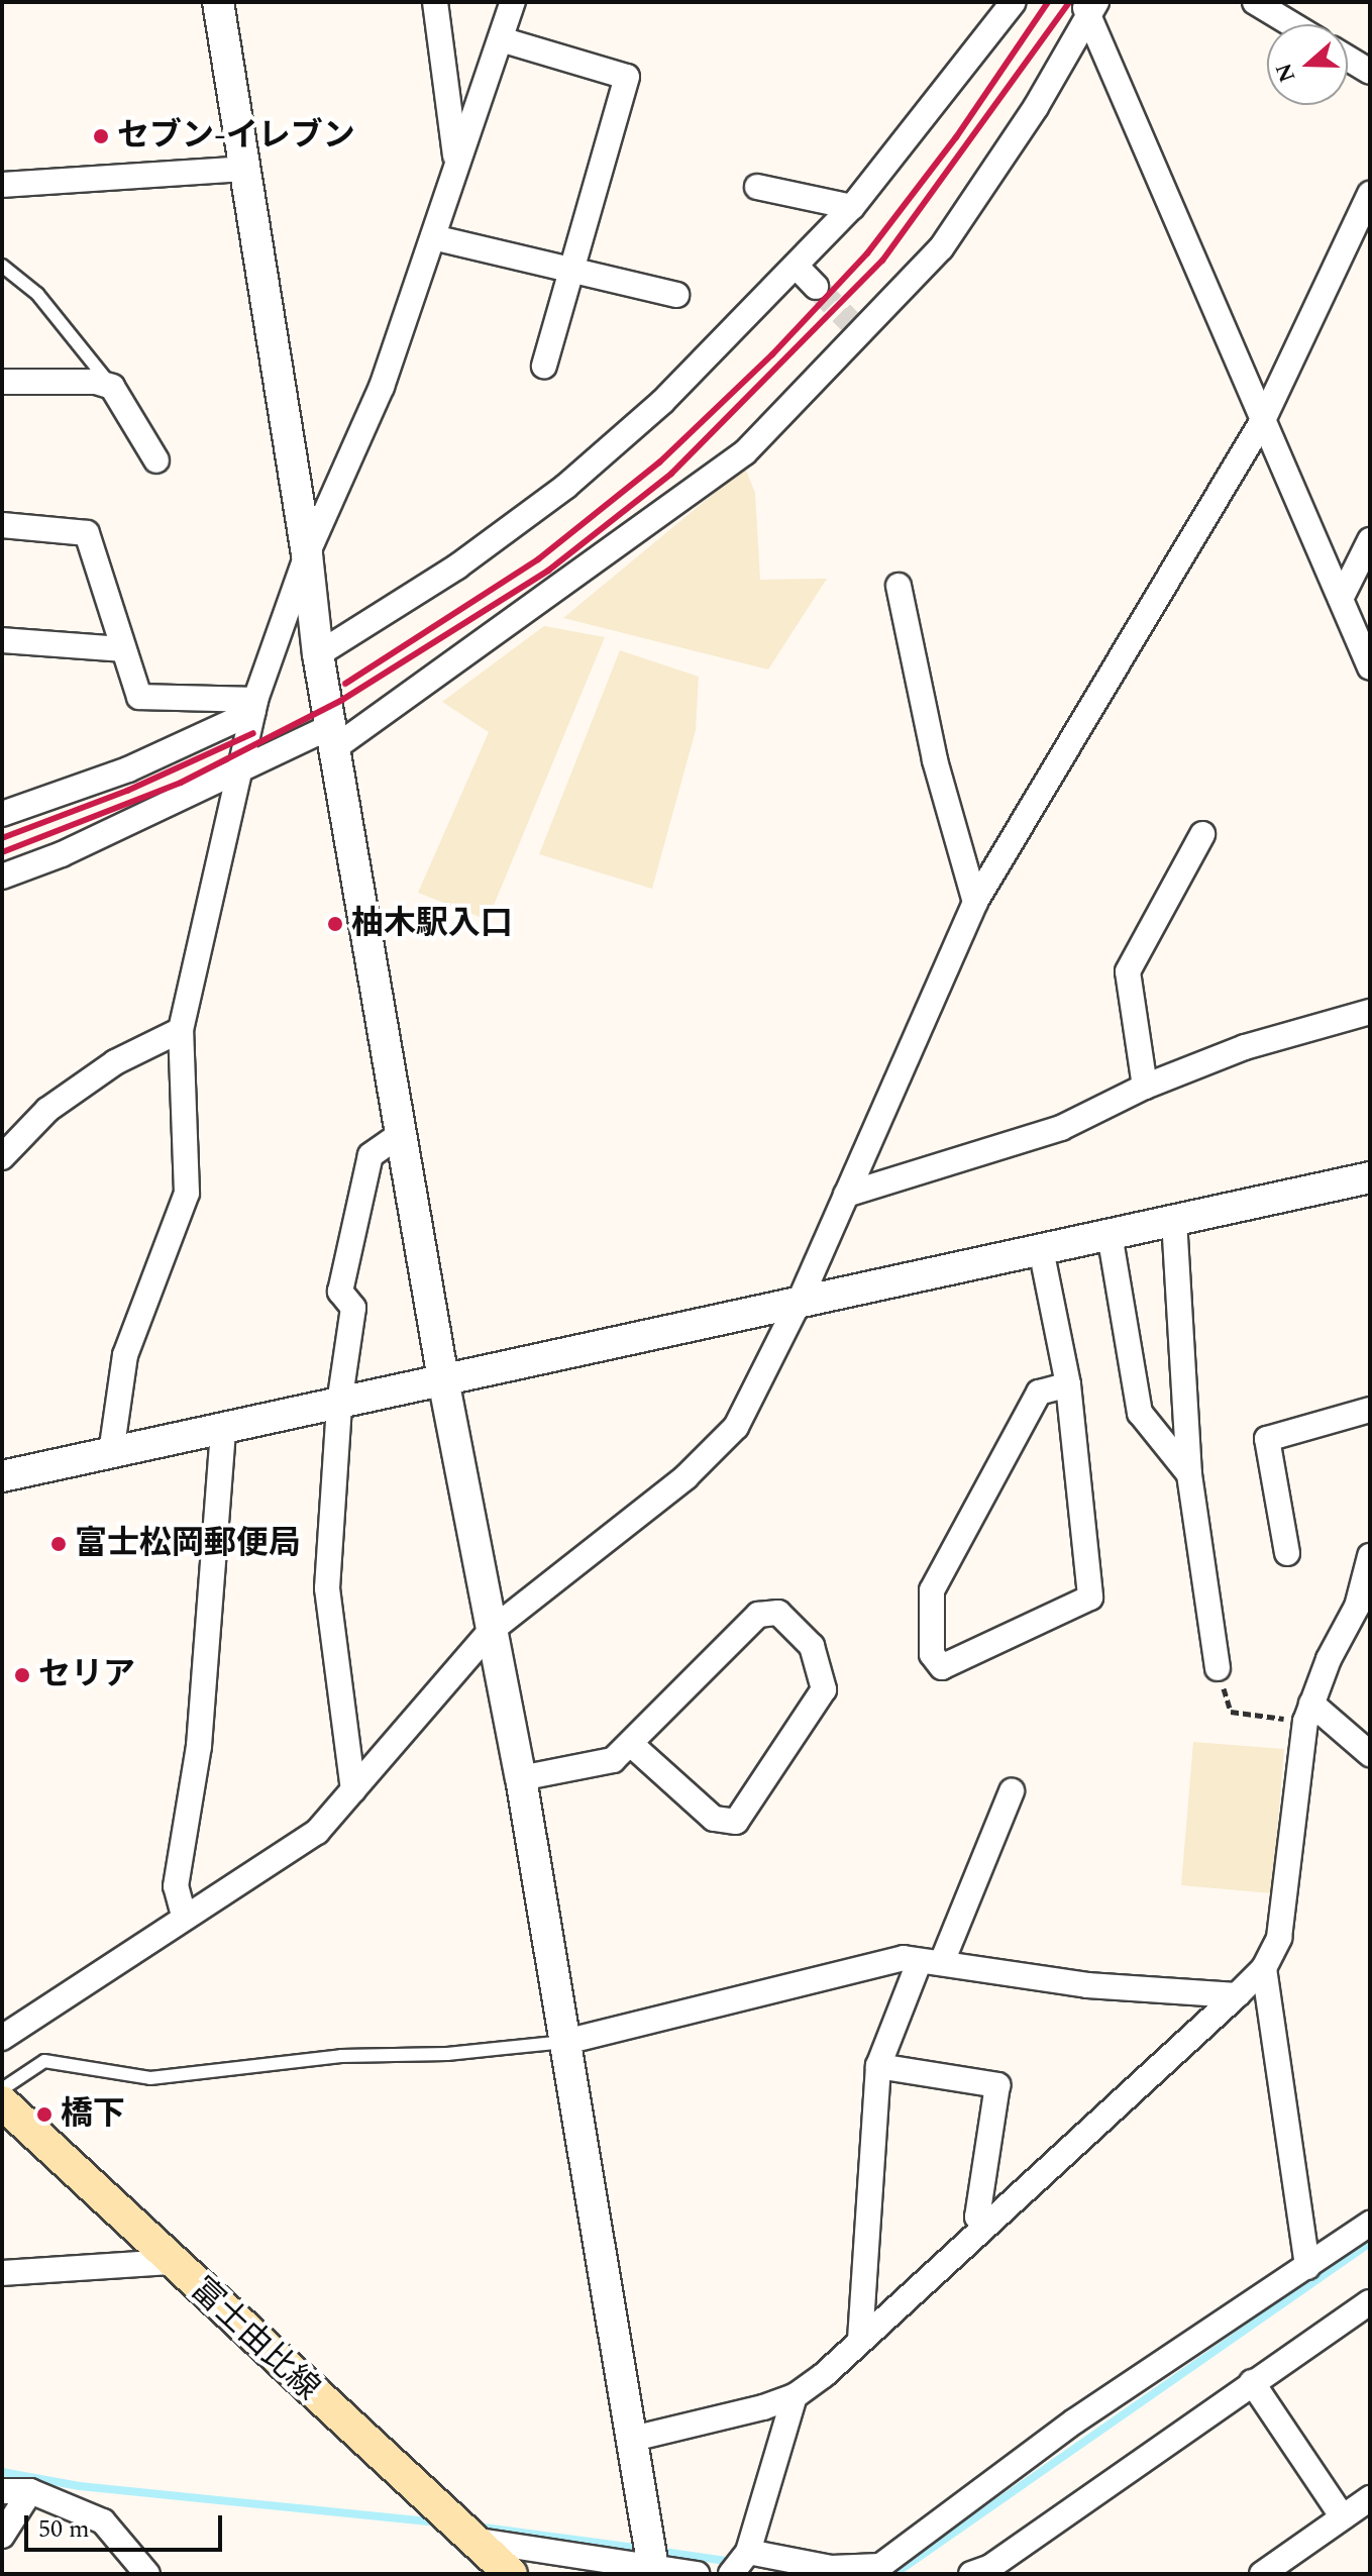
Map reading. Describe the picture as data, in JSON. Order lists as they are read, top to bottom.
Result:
{
  "streets": {
    "main road": ["富士由比線"]
  },
  "places": [
    "セブン-イレブン",
    "柚木駅入口",
    "富士松岡郵便局",
    "セリア",
    "橋下"
  ],
  "scale_bar": "50 m",
  "north": "left"
}
